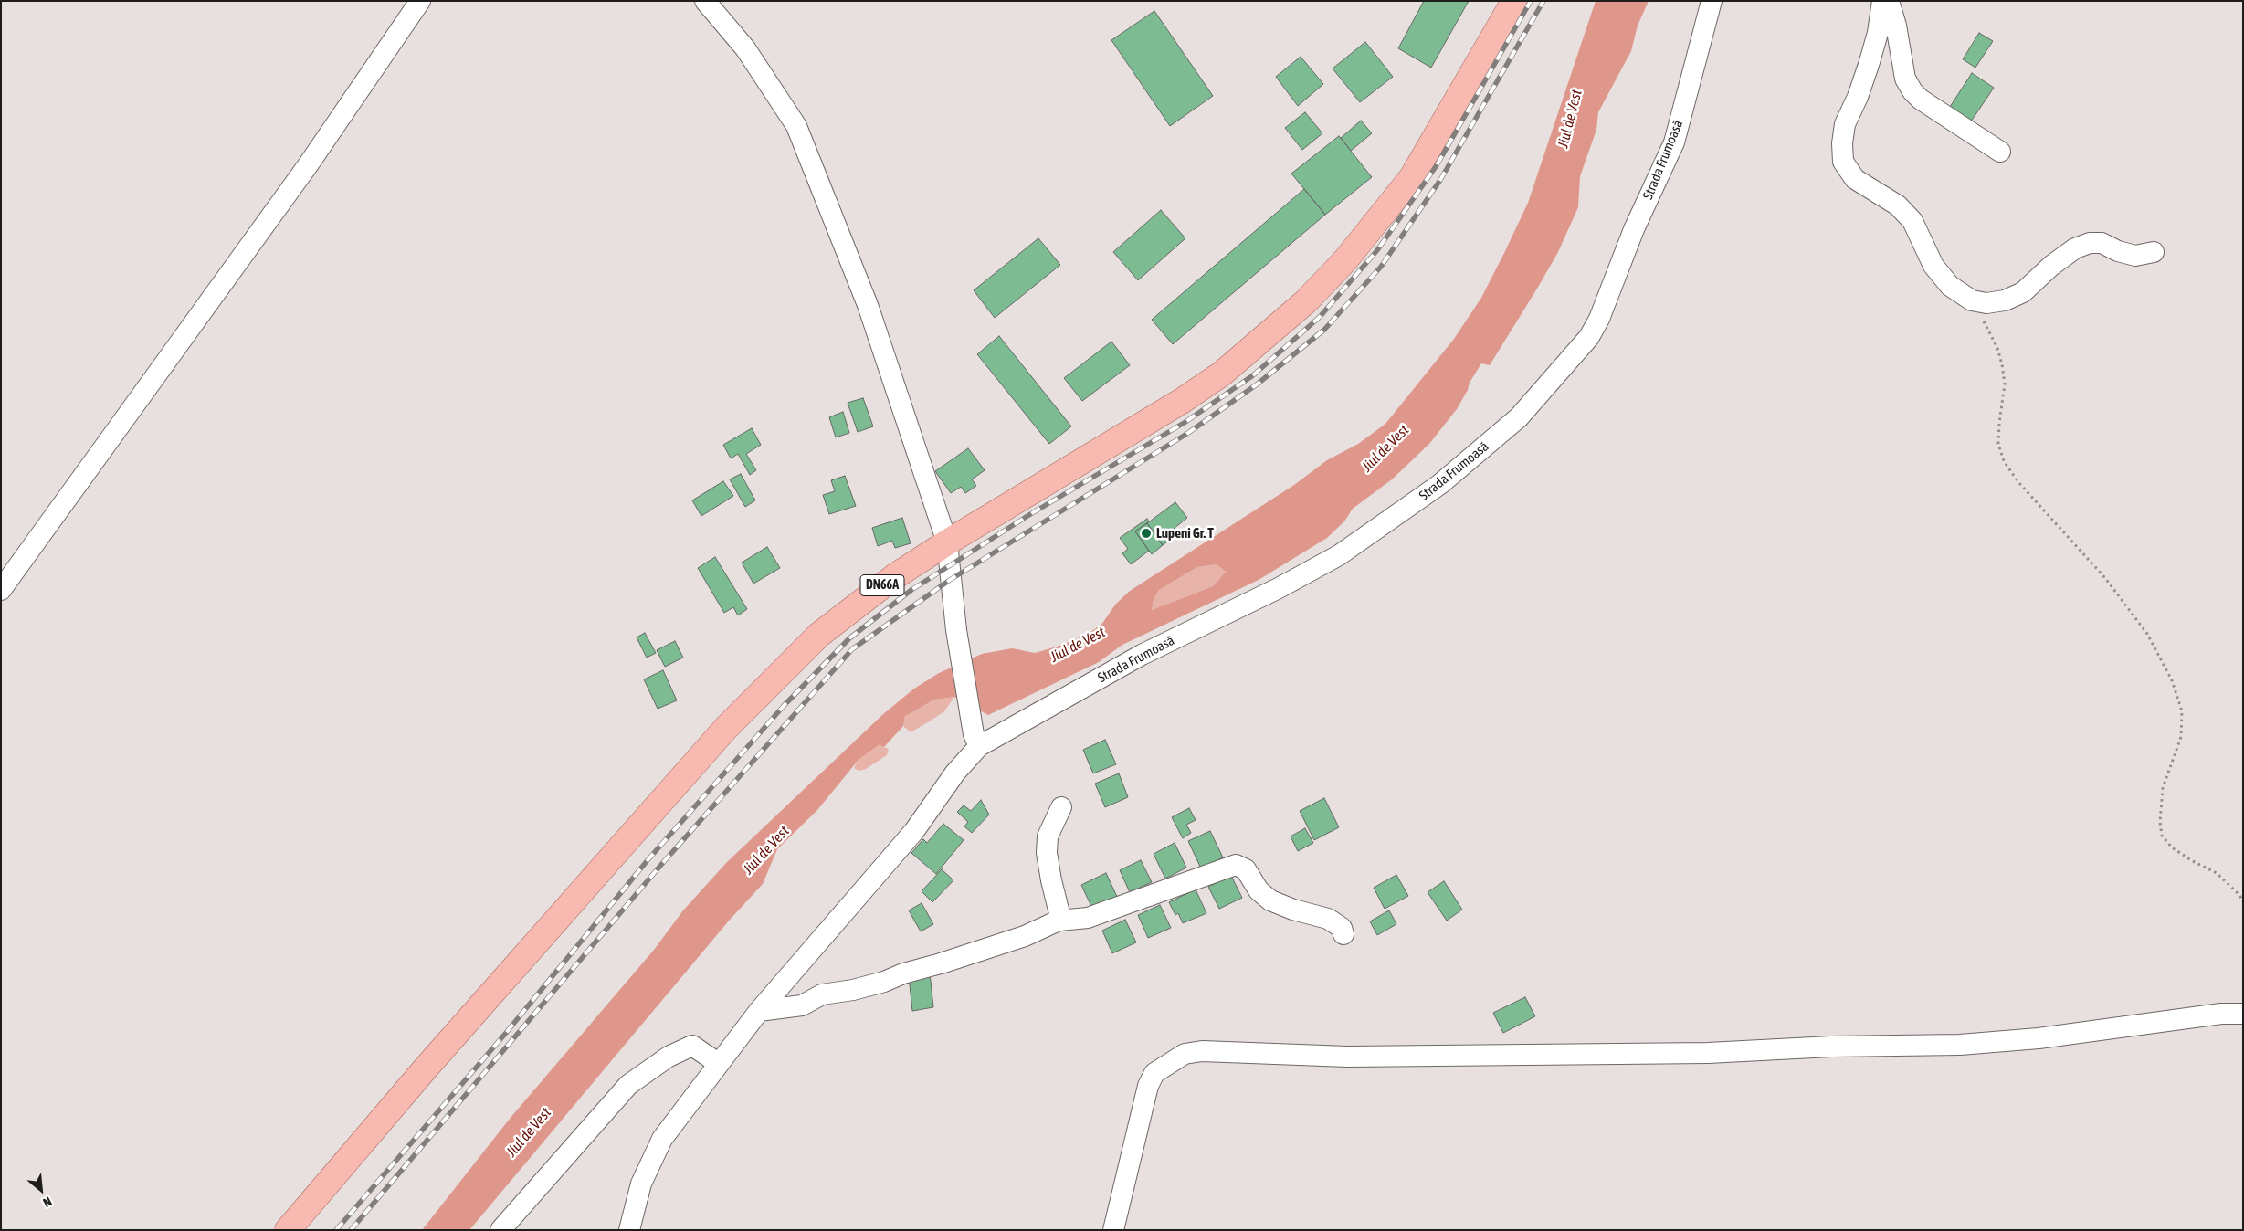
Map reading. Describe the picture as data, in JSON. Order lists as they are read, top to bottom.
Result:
{
  "streets": {
    "main road": ["DN66A"],
    "street": ["Strada Frumoasă"]
  },
  "water": ["Jiul de Vest"],
  "places": ["Lupeni Gr. T"],
  "north": "bottom right"
}
